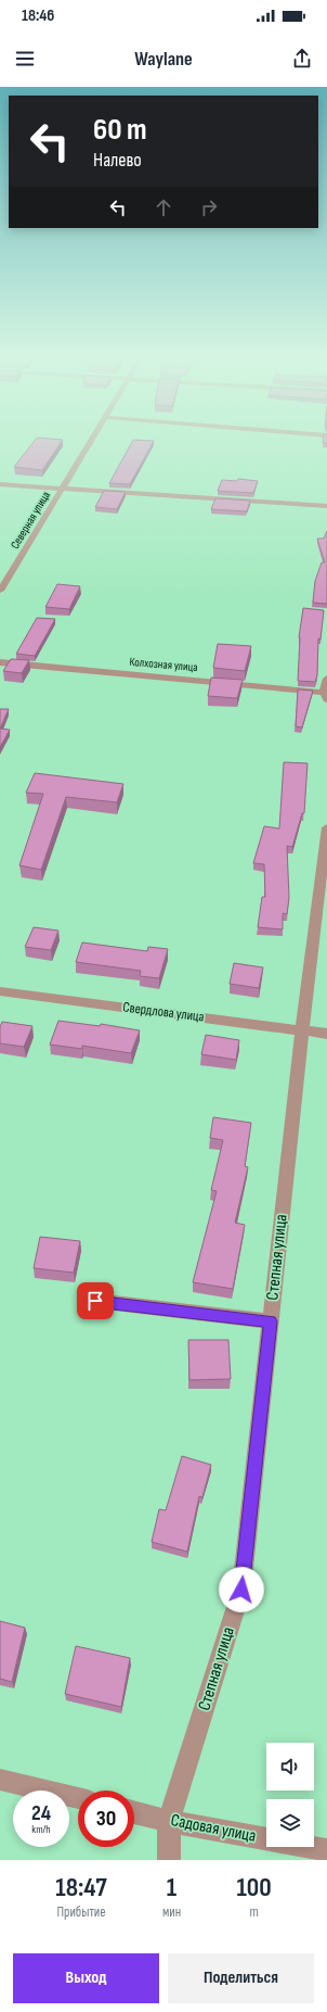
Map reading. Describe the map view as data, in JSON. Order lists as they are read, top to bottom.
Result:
{
  "streets": {
    "street": [
      "Северная улица",
      "Колхозная улица",
      "Свердлова улица",
      "Степная улица",
      "Садовая улица"
    ]
  },
  "crossings": [
    ["Свердлова улица", "Степная улица"],
    ["Степная улица", "Садовая улица"]
  ],
  "page": {
    "status": "18:46",
    "header": "Waylane",
    "turn": ["60 m", "Налево"],
    "speed": "24 km/h",
    "limit": "30",
    "eta": [
      "18:47",
      "Прибытие",
      "1",
      "мин",
      "100",
      "m"
    ],
    "buttons": ["Выход", "Поделиться"]
  }
}
